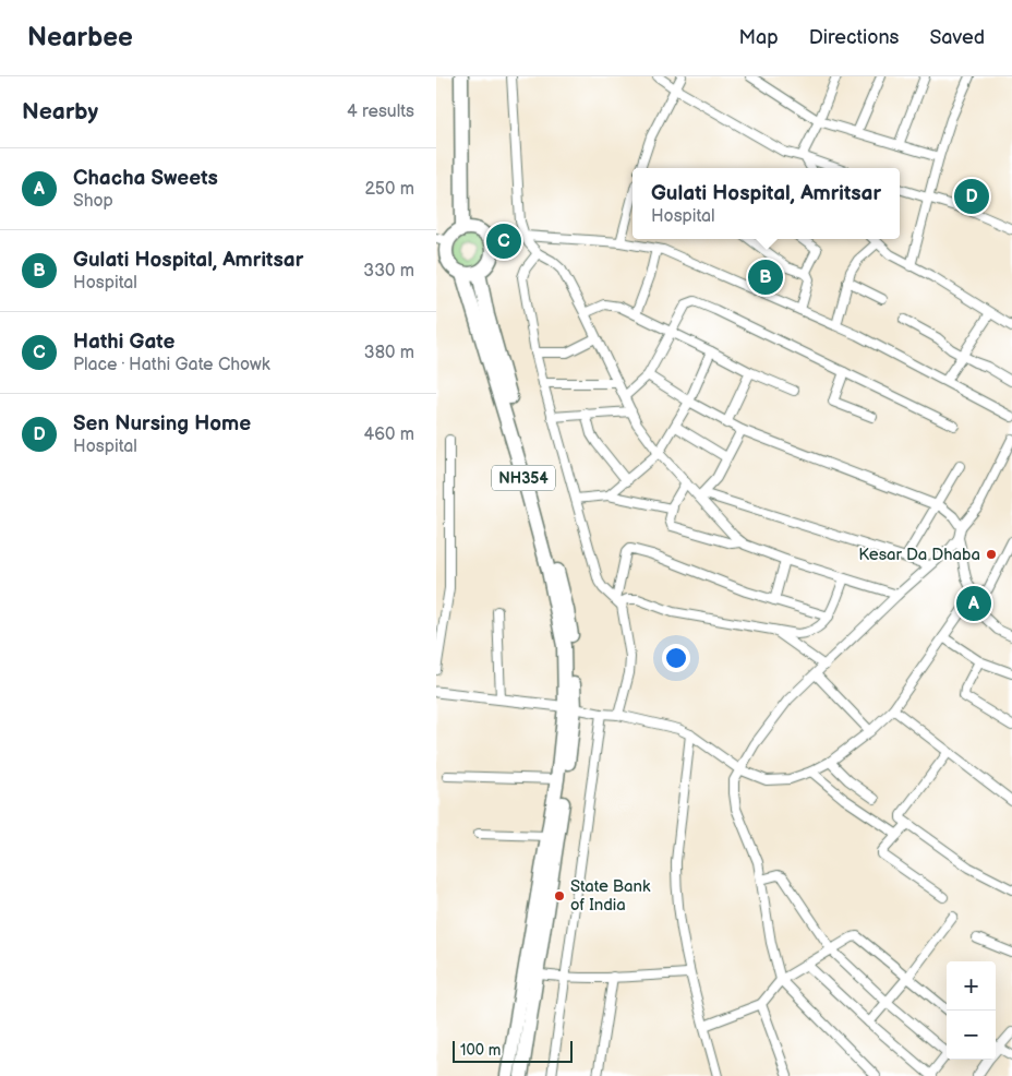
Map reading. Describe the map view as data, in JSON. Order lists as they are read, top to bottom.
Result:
{
  "streets": {
    "highway": ["NH354"]
  },
  "places": ["Kesar Da Dhaba", "State Bank of India"],
  "scale_bar": "100 m",
  "page": {
    "header": "Nearbee",
    "nav": ["Map", "Directions", "Saved"],
    "heading": ["Nearby", "4 results"],
    "list": [
      {
        "mark": "A",
        "name": "Chacha Sweets",
        "note": "Shop",
        "value": "250 m"
      },
      {
        "mark": "B",
        "name": "Gulati Hospital, Amritsar",
        "note": "Hospital",
        "value": "330 m"
      },
      {
        "mark": "C",
        "name": "Hathi Gate",
        "note": "Place · Hathi Gate Chowk",
        "value": "380 m"
      },
      {
        "mark": "D",
        "name": "Sen Nursing Home",
        "note": "Hospital",
        "value": "460 m"
      }
    ],
    "popup": ["Gulati Hospital, Amritsar", "Hospital"],
    "pins": [
      "D",
      "C",
      "B",
      "A"
    ],
    "map_buttons": ["+", "−"],
    "scale": "100 m"
  }
}
